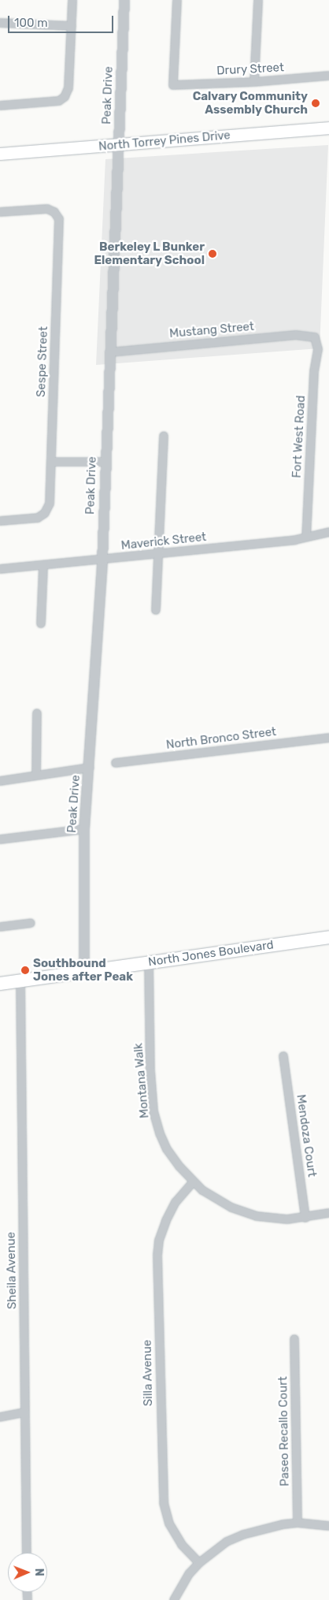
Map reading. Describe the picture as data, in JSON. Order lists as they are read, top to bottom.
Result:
{
  "streets": {
    "main road": ["North Torrey Pines Drive", "North Jones Boulevard"],
    "street": [
      "Drury Street",
      "Peak Drive",
      "Mustang Street",
      "Sespe Street",
      "Fort West Road",
      "Maverick Street",
      "North Bronco Street",
      "Montana Walk",
      "Mendoza Court",
      "Sheila Avenue",
      "Silla Avenue",
      "Paseo Recallo Court"
    ]
  },
  "crossings": [
    ["Peak Drive", "North Torrey Pines Drive"],
    ["Peak Drive", "Mustang Street"],
    ["Peak Drive", "Maverick Street"],
    ["Peak Drive", "North Jones Boulevard"],
    ["Mustang Street", "Fort West Road"],
    ["Fort West Road", "Maverick Street"],
    ["North Jones Boulevard", "Montana Walk"],
    ["North Jones Boulevard", "Sheila Avenue"],
    ["Montana Walk", "Mendoza Court"],
    ["Montana Walk", "Silla Avenue"]
  ],
  "places": ["Calvary Community Assembly Church", "Berkeley L Bunker Elementary School", "Southbound Jones after Peak"],
  "scale_bar": "100 m",
  "north": "right"
}
